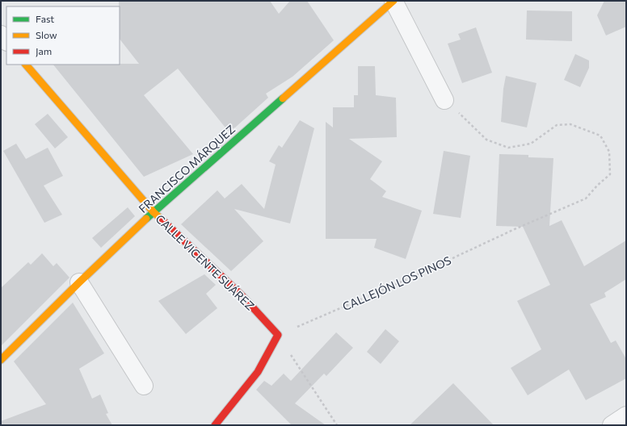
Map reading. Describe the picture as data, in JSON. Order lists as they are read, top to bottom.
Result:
{
  "streets": {
    "street": ["FRANCISCO MÁRQUEZ", "CALLE VICENTE SUÁREZ"],
    "path": ["CALLEJÓN LOS PINOS"]
  },
  "crossings": [
    ["FRANCISCO MÁRQUEZ", "CALLE VICENTE SUÁREZ"],
    ["CALLE VICENTE SUÁREZ", "CALLEJÓN LOS PINOS"]
  ],
  "legend": ["Fast", "Slow", "Jam"]
}
